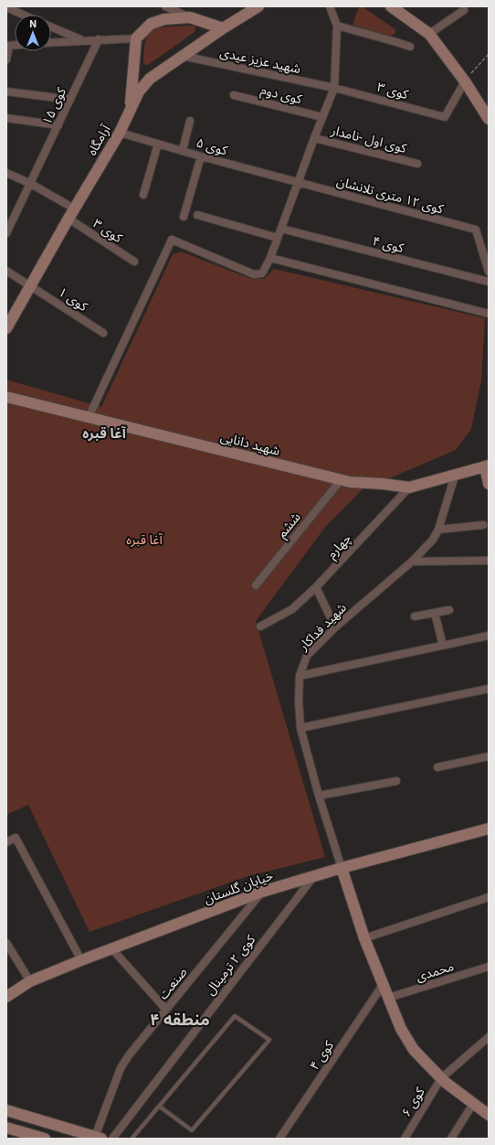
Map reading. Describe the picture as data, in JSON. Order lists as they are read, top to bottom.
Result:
{
  "streets": {
    "main road": ["آرامگاه", "شهید دانایی", "خیابان گلستان"],
    "street": [
      "شهید عزیز عیدی",
      "کوی ۳",
      "کوی دوم",
      "کوی ۱۵",
      "کوی اول -نامدار",
      "کوی ۵",
      "کوی ۱۲ متری تلانشان",
      "کوی ۴",
      "کوی ۱",
      "ششم",
      "چهارم",
      "شهید فداکار",
      "کوی ۲ ترمینال",
      "محمدی",
      "صنعت",
      "کوی ۶"
    ]
  },
  "crossings": [
    ["شهید عزیز عیدی", "کوی ۳"],
    ["شهید عزیز عیدی", "آرامگاه"],
    ["کوی ۳", "کوی ۱۵"],
    ["کوی ۳", "آرامگاه"],
    ["آرامگاه", "کوی ۵"],
    ["آرامگاه", "کوی ۱"],
    ["کوی ۵", "کوی ۱۲ متری تلانشان"],
    ["شهید دانایی", "ششم"],
    ["شهید دانایی", "چهارم"],
    ["شهید دانایی", "شهید فداکار"],
    ["شهید فداکار", "خیابان گلستان"],
    ["خیابان گلستان", "کوی ۲ ترمینال"],
    ["خیابان گلستان", "صنعت"]
  ],
  "districts": ["آغا قبره", "منطقه ۴"],
  "parks": ["آغا قبره"],
  "north": "top"
}
